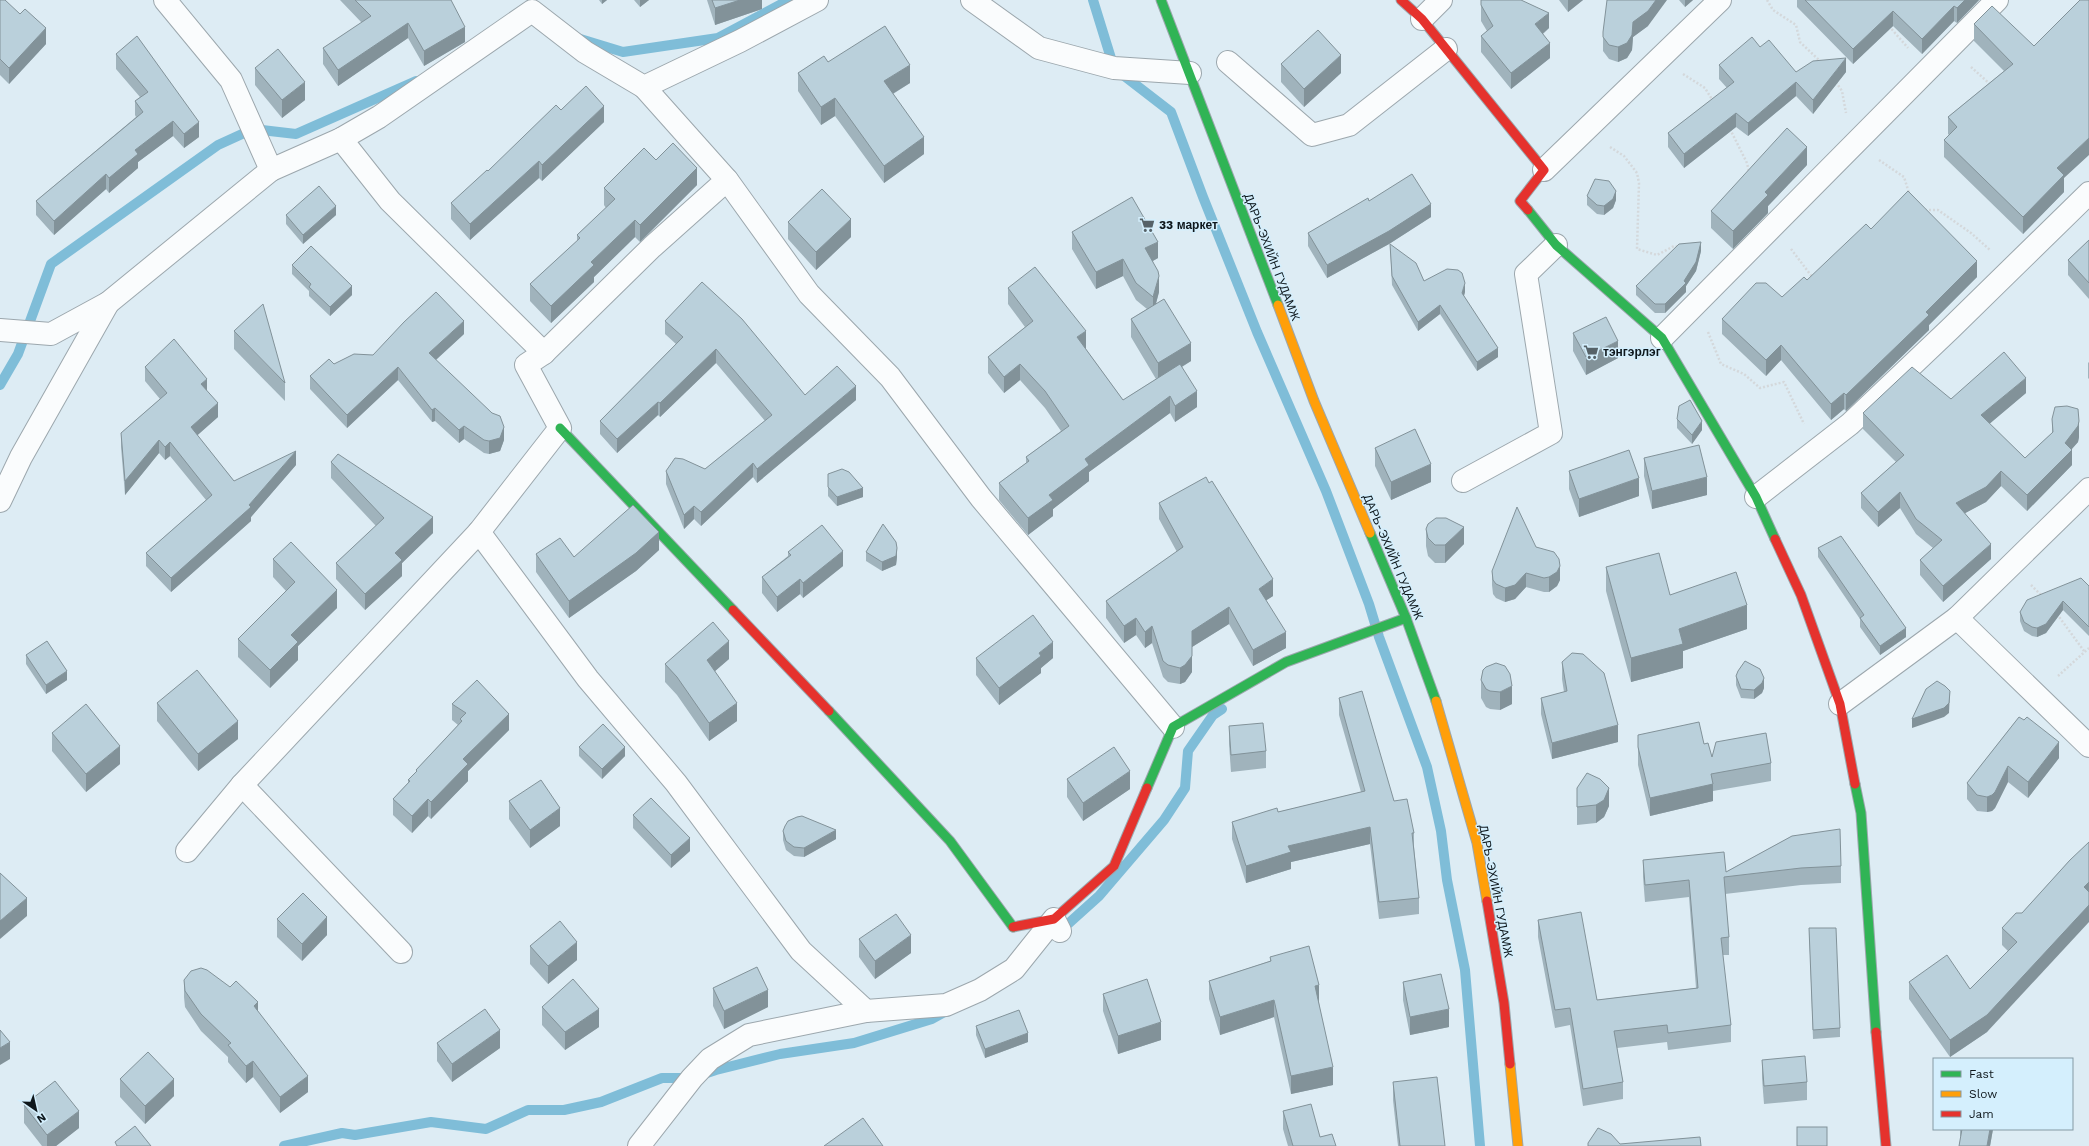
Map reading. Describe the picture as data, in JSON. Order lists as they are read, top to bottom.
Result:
{
  "streets": {
    "street": ["ДАРЬ-ЭХИЙН ГУДАМЖ"]
  },
  "places": {
    "supermarket": ["33 маркет", "тэнгэрлэг"]
  },
  "legend": ["Fast", "Slow", "Jam"],
  "north": "bottom right"
}
